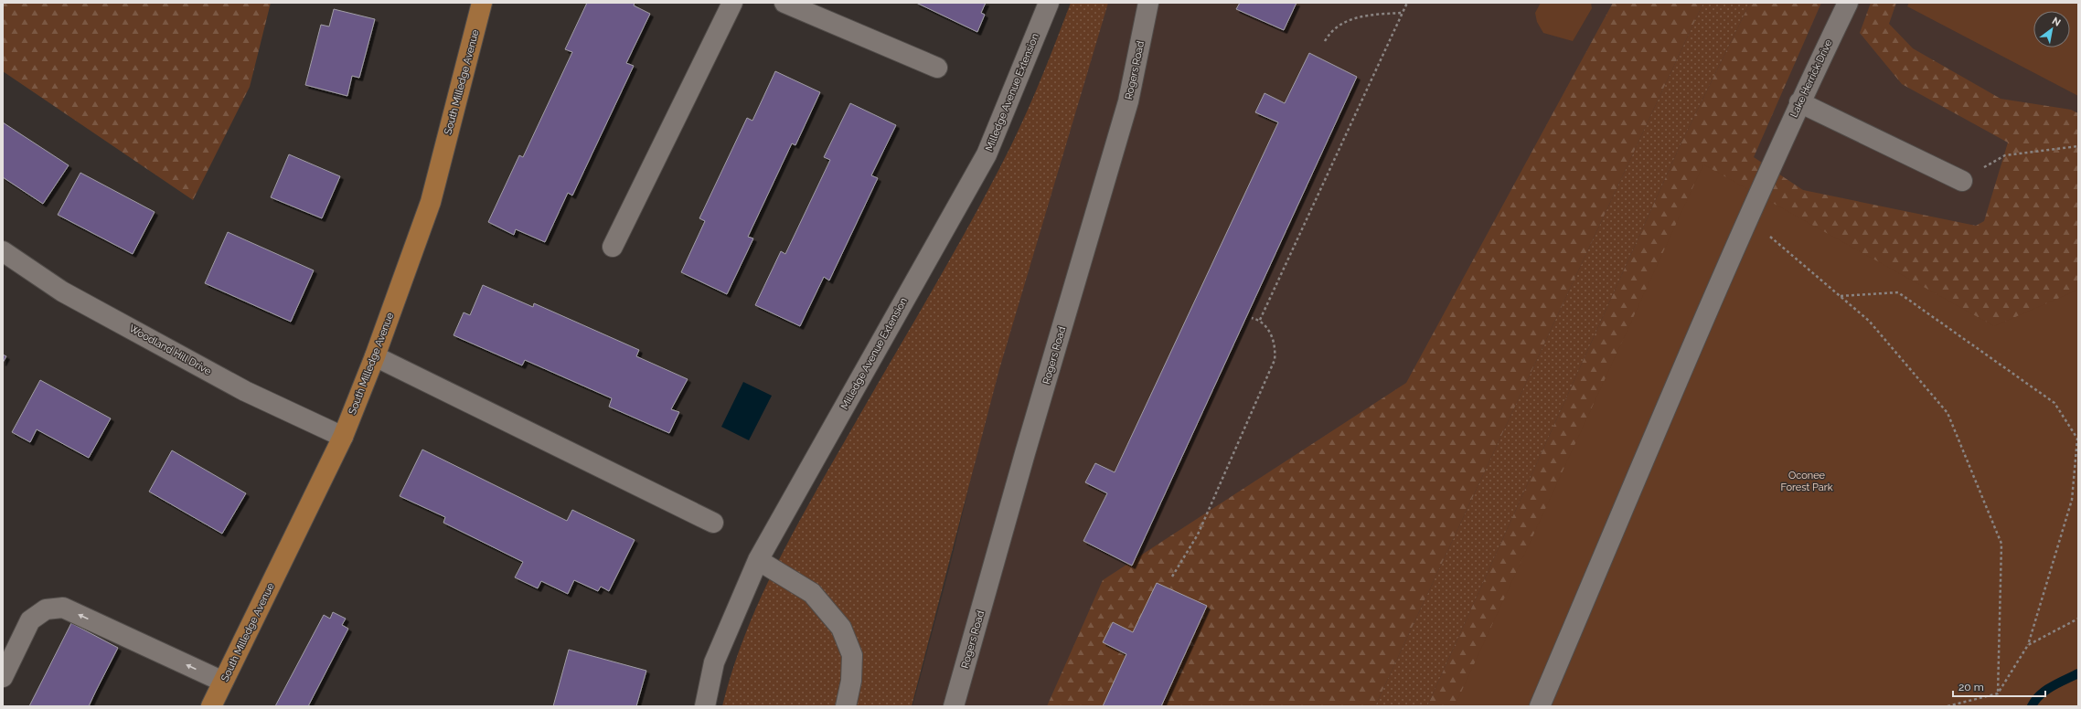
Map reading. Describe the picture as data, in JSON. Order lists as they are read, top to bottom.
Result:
{
  "streets": {
    "main road": ["South Milledge Avenue"],
    "street": [
      "Rogers Road",
      "Lake Herrick Drive",
      "Milledge Avenue Extension",
      "Woodland Hill Drive"
    ]
  },
  "crossings": [
    ["South Milledge Avenue", "Woodland Hill Drive"]
  ],
  "parks": ["Oconee Forest Park"],
  "scale_bar": "20 m",
  "north": "top right"
}
